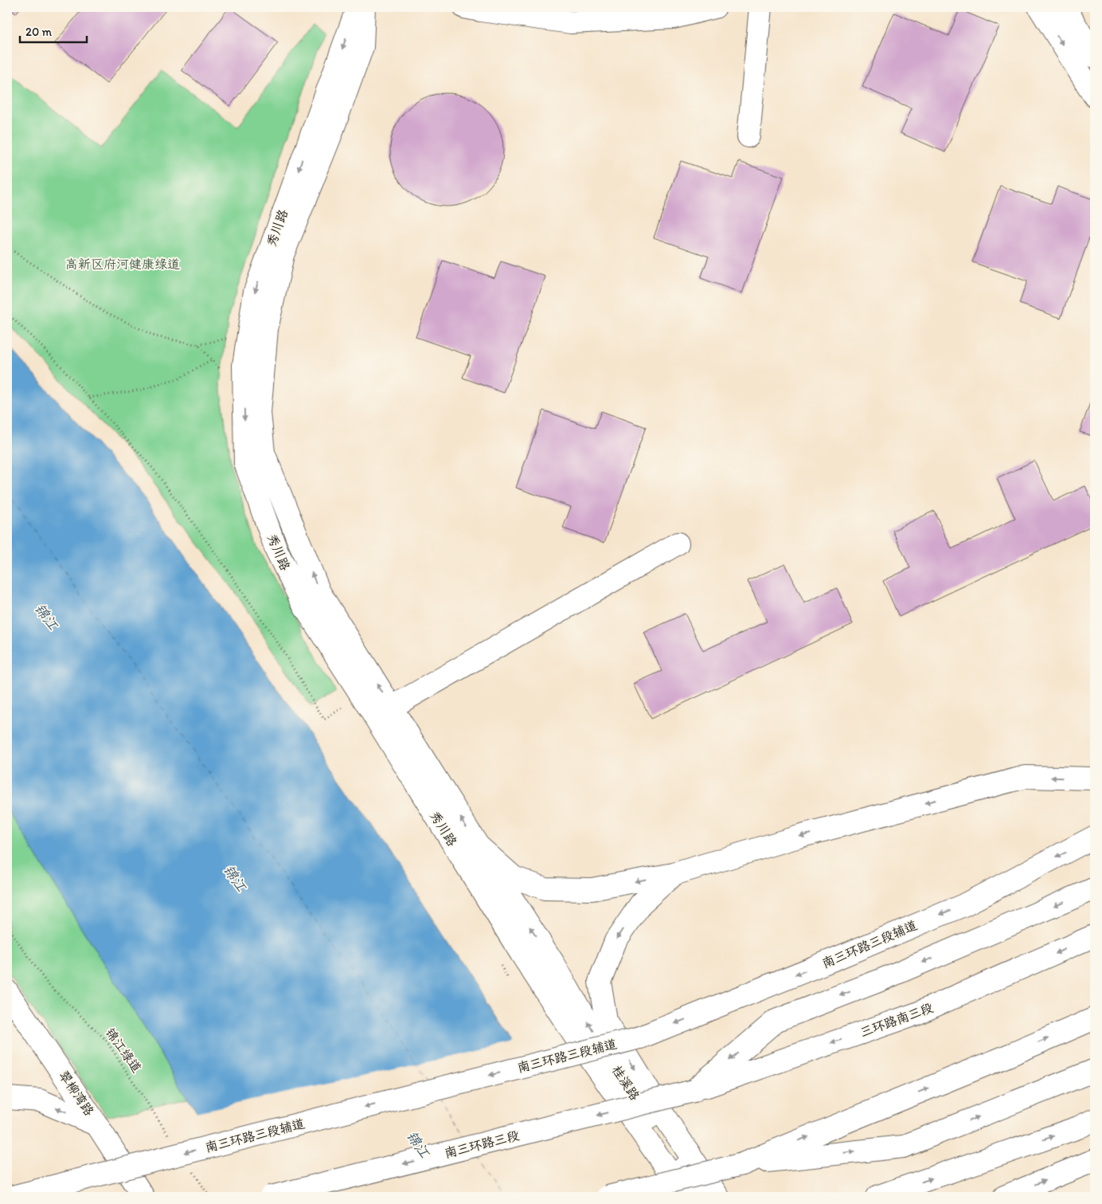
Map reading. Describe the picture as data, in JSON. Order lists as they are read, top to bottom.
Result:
{
  "streets": {
    "main road": [
      "秀川路",
      "南三环路三段辅道",
      "三环路南三段",
      "桂溪路",
      "翠柳湾路",
      "南三环路三段"
    ],
    "path": ["锦江绿道"]
  },
  "crossings": [
    ["秀川路", "桂溪路"],
    ["三环路南三段", "南三环路三段"]
  ],
  "one_way": ["南三环路三段"],
  "water": ["锦江"],
  "parks": ["高新区府河健康绿道"],
  "scale_bar": "20 m"
}
